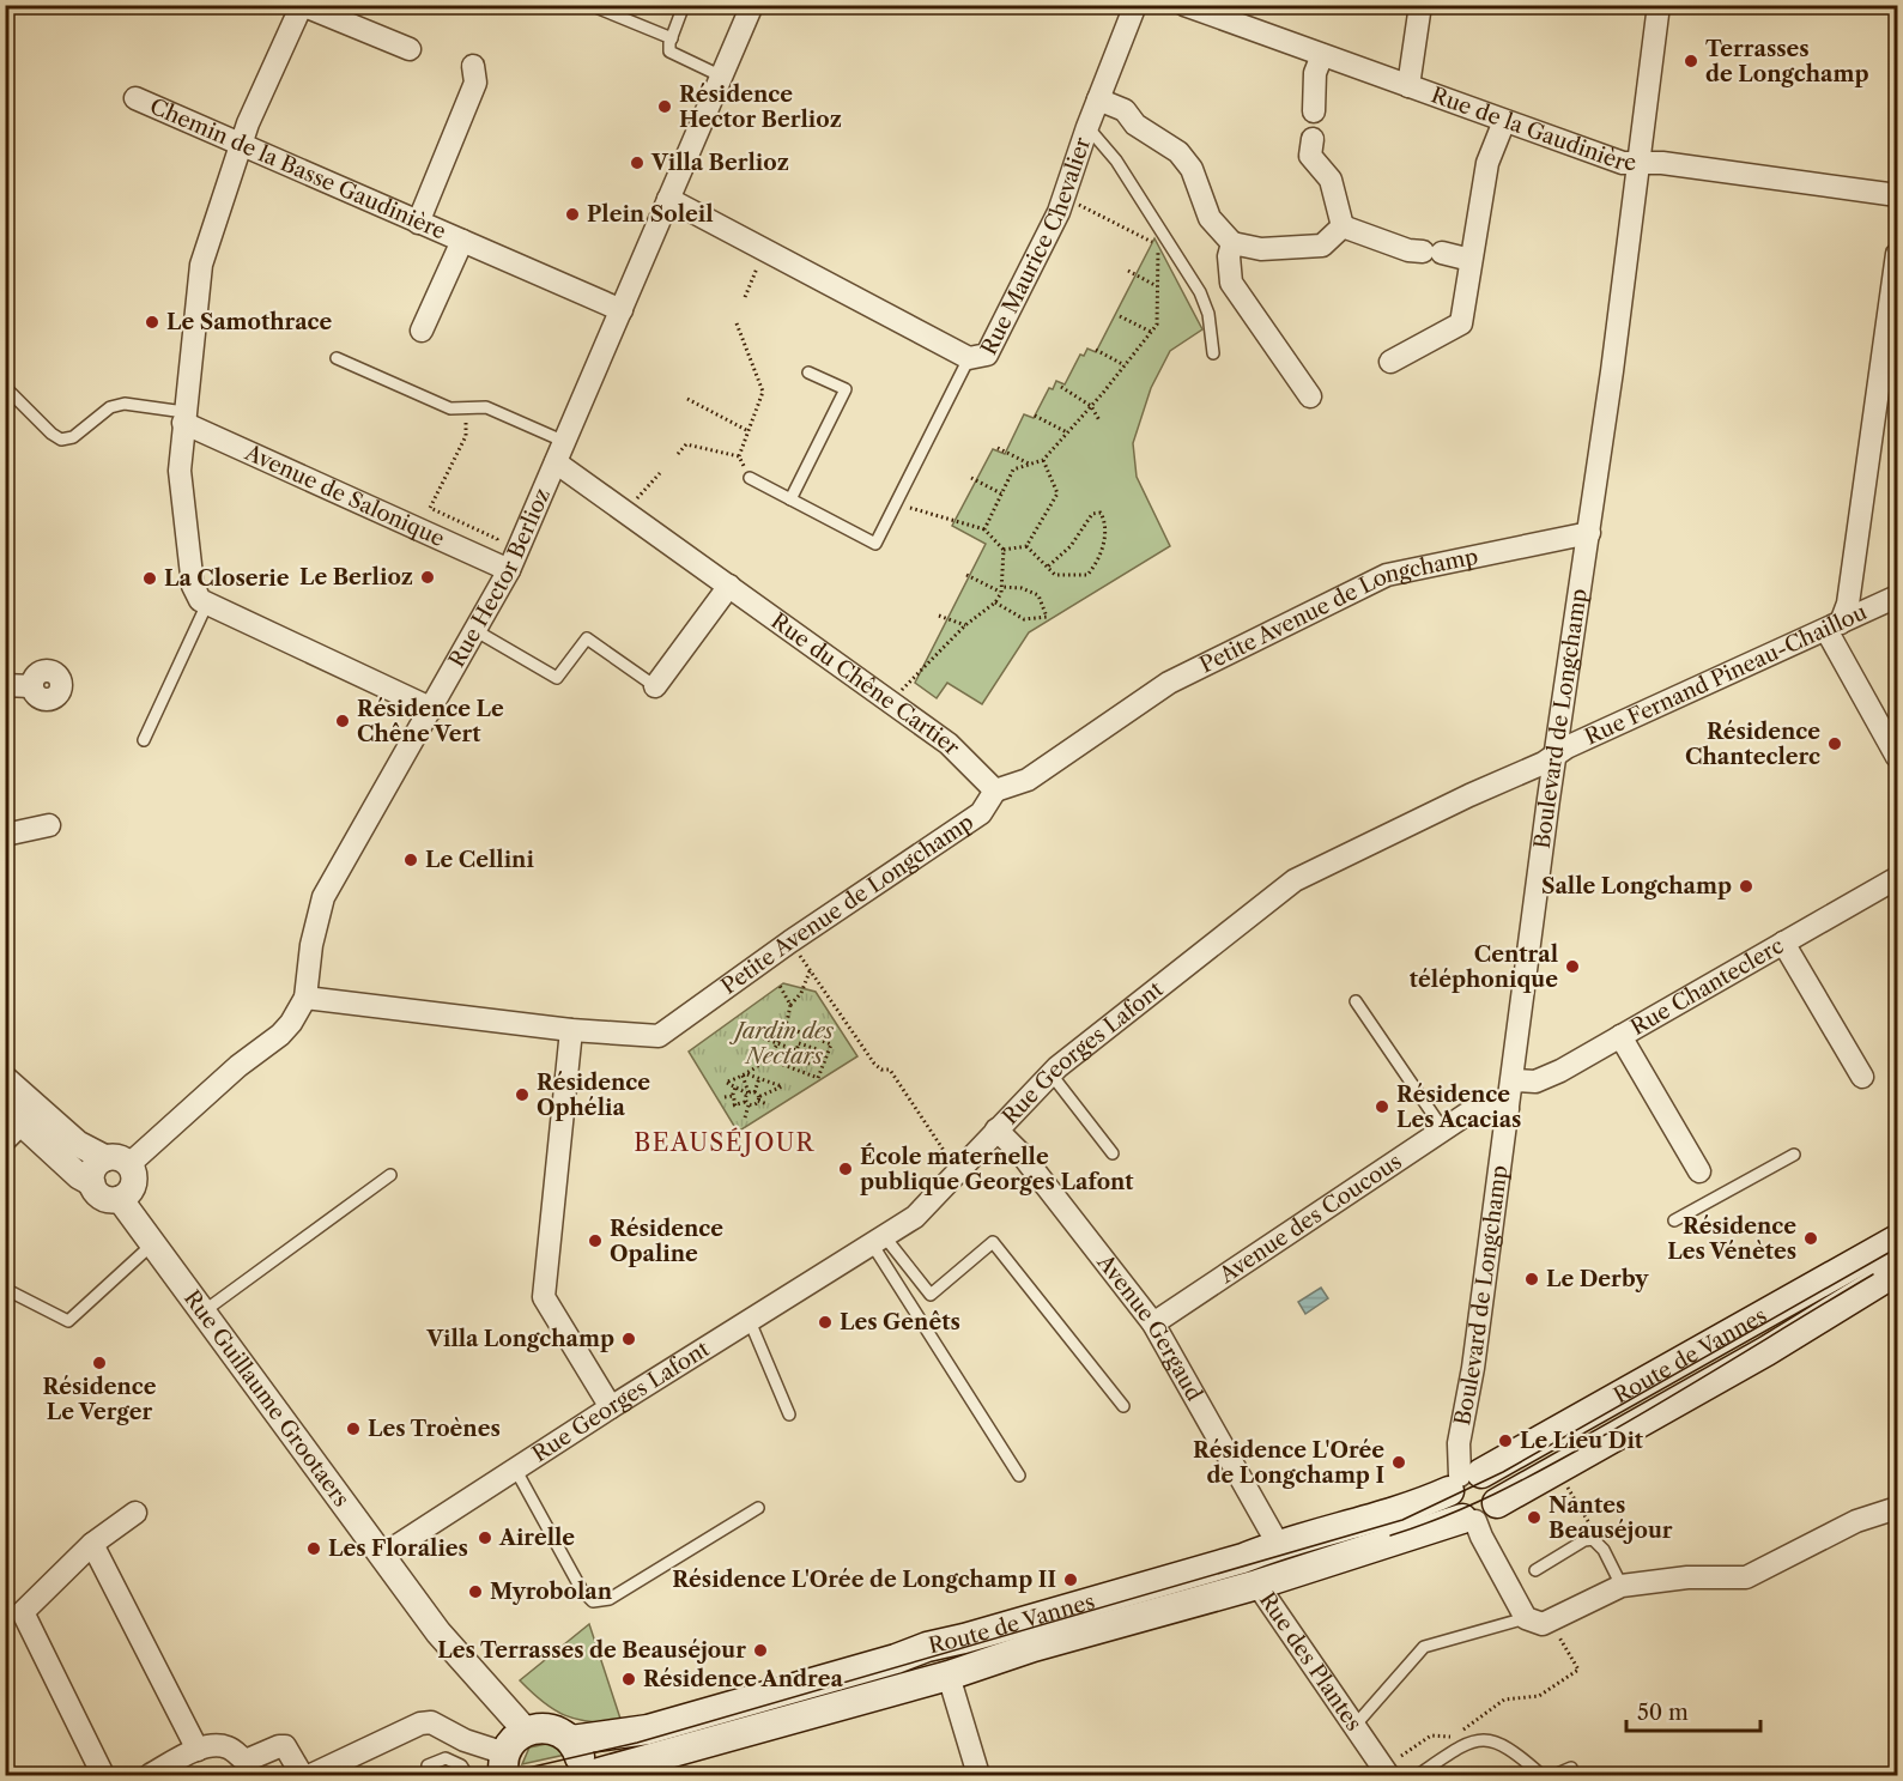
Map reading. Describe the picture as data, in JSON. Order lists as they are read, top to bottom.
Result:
{
  "streets": {
    "main road": ["Route de Vannes"],
    "street": [
      "Rue de la Gaudinière",
      "Chemin de la Basse Gaudinière",
      "Rue Maurice Chevalier",
      "Avenue de Salonique",
      "Rue Hector Berlioz",
      "Petite Avenue de Longchamp",
      "Rue Fernand Pineau-Chaillou",
      "Rue du Chêne Cartier",
      "Boulevard de Longchamp",
      "Rue Chanteclerc",
      "Rue Georges Lafont",
      "Avenue des Coucous",
      "Avenue Gergaud",
      "Rue Guillaume Grootaers",
      "Rue des Plantes"
    ]
  },
  "crossings": [
    ["Rue de la Gaudinière", "Boulevard de Longchamp"],
    ["Chemin de la Basse Gaudinière", "Rue Hector Berlioz"],
    ["Rue Maurice Chevalier", "Rue Hector Berlioz"],
    ["Avenue de Salonique", "Rue Hector Berlioz"],
    ["Rue Hector Berlioz", "Petite Avenue de Longchamp"],
    ["Rue Hector Berlioz", "Rue du Chêne Cartier"],
    ["Rue Hector Berlioz", "Rue Guillaume Grootaers"],
    ["Petite Avenue de Longchamp", "Rue du Chêne Cartier"],
    ["Petite Avenue de Longchamp", "Boulevard de Longchamp"],
    ["Rue Fernand Pineau-Chaillou", "Boulevard de Longchamp"],
    ["Rue Fernand Pineau-Chaillou", "Rue Georges Lafont"],
    ["Boulevard de Longchamp", "Rue Chanteclerc"],
    ["Boulevard de Longchamp", "Rue Georges Lafont"],
    ["Boulevard de Longchamp", "Avenue des Coucous"],
    ["Boulevard de Longchamp", "Route de Vannes"],
    ["Rue Georges Lafont", "Avenue Gergaud"],
    ["Rue Georges Lafont", "Rue Guillaume Grootaers"],
    ["Avenue des Coucous", "Avenue Gergaud"],
    ["Avenue Gergaud", "Route de Vannes"],
    ["Route de Vannes", "Rue des Plantes"]
  ],
  "districts": ["BEAUSÉJOUR"],
  "parks": ["Jardin des Nectars"],
  "places": [
    "Terrasses de Longchamp",
    "Résidence Hector Berlioz",
    "Villa Berlioz",
    "Plein Soleil",
    "Le Samothrace",
    "Le Berlioz",
    "La Closerie",
    "Résidence Le Chêne Vert",
    "Résidence Chanteclerc",
    "Le Cellini",
    "Salle Longchamp",
    "Central téléphonique",
    "Résidence Ophélia",
    "Résidence Les Acacias",
    "École maternelle publique Georges Lafont",
    "Résidence Les Vénètes",
    "Résidence Opaline",
    "Le Derby",
    "Les Genêts",
    "Villa Longchamp",
    "Résidence Le Verger",
    "Les Troènes",
    "Le Lieu Dit",
    "Résidence L'Orée de Longchamp I",
    "Nantes Beauséjour",
    "Airelle",
    "Les Floralies",
    "Résidence L'Orée de Longchamp II",
    "Myrobolan",
    "Les Terrasses de Beauséjour",
    "Résidence Andrea"
  ],
  "scale_bar": "50 m"
}
